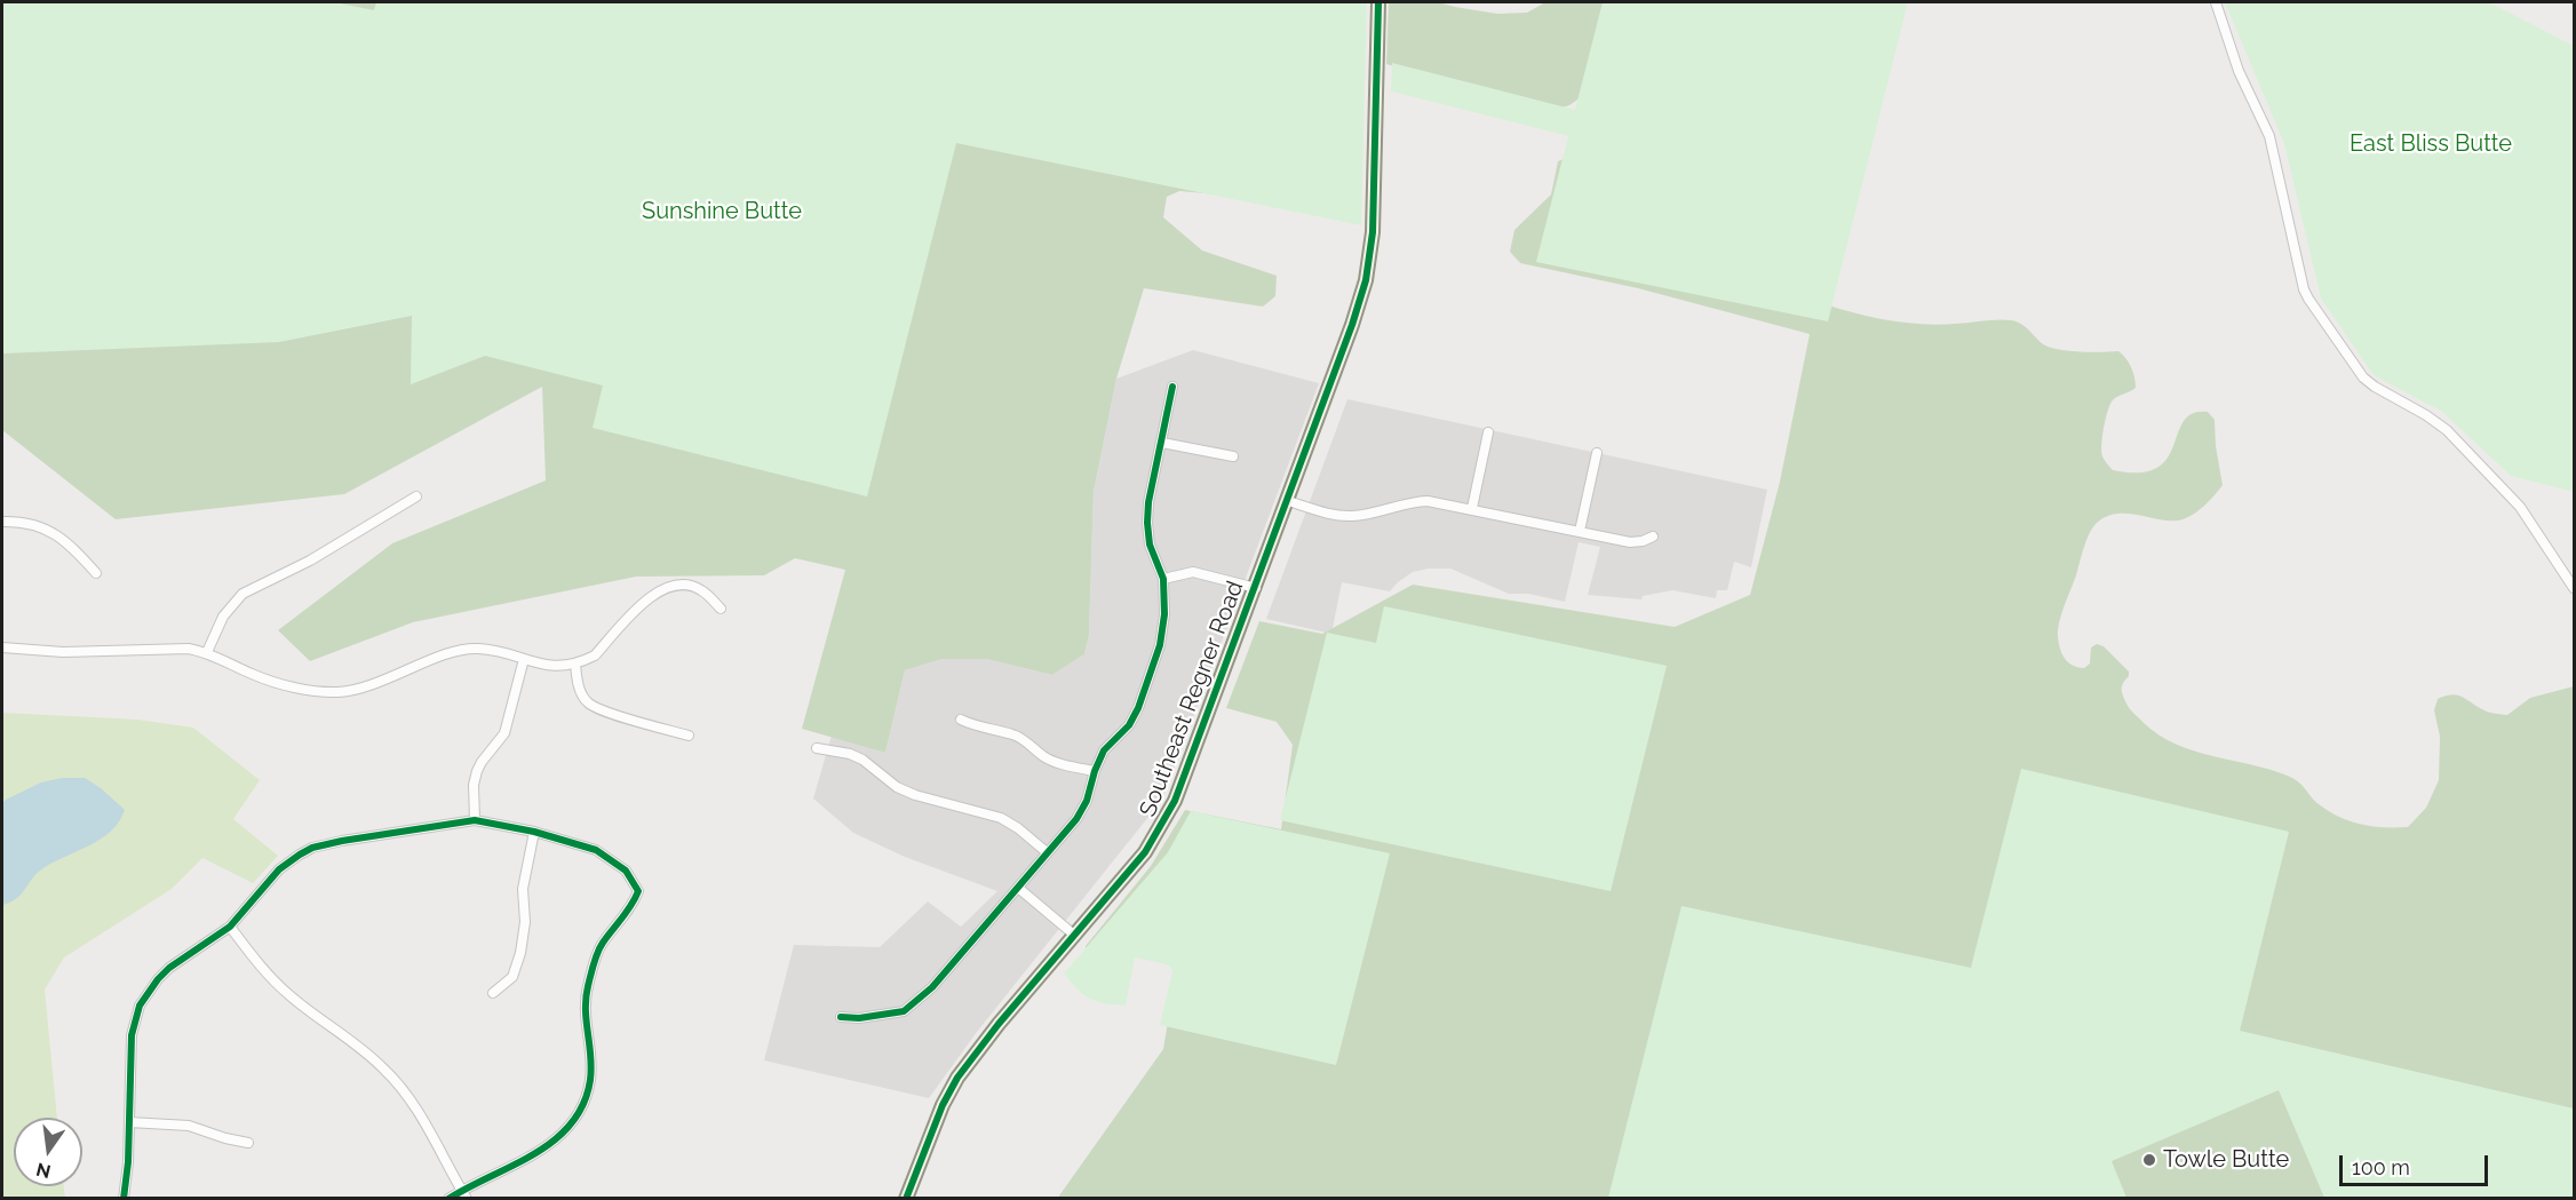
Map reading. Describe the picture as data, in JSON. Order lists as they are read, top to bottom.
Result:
{
  "streets": {
    "main road": ["Southeast Regner Road"]
  },
  "parks": ["East Bliss Butte", "Sunshine Butte"],
  "places": ["Towle Butte"],
  "scale_bar": "100 m",
  "north": "bottom"
}
